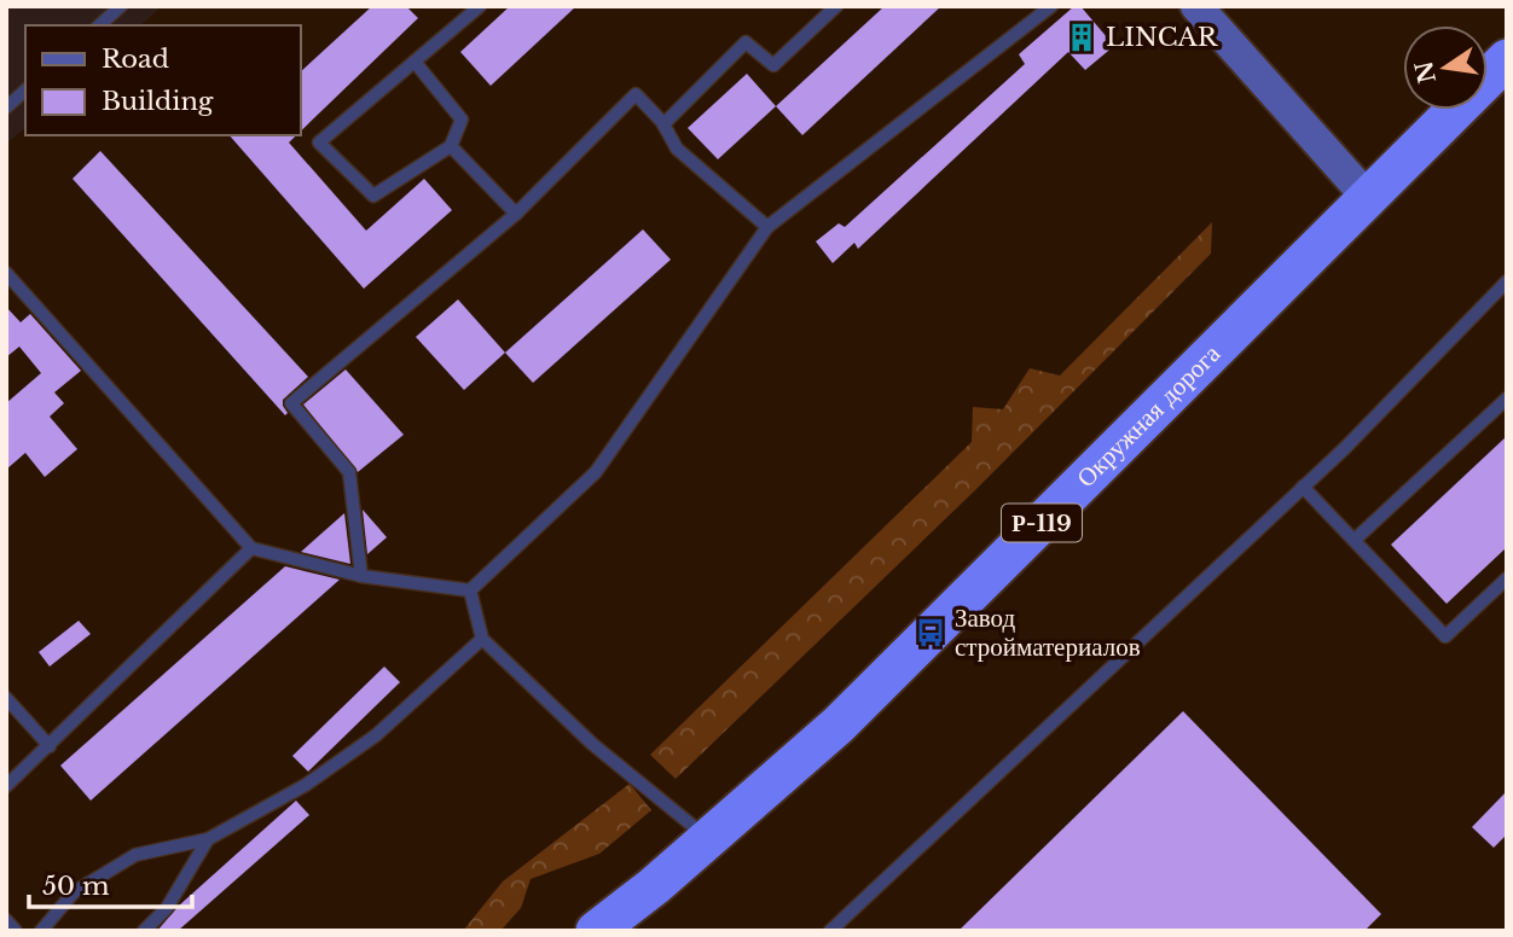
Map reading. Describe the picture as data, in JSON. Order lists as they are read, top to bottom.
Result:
{
  "streets": {
    "highway": ["Окружная дорога", "Р-119"]
  },
  "places": {
    "building": ["LINCAR"],
    "bus stop": ["Завод стройматериалов"]
  },
  "legend": ["Road", "Building"],
  "scale_bar": "50 m",
  "north": "left"
}
